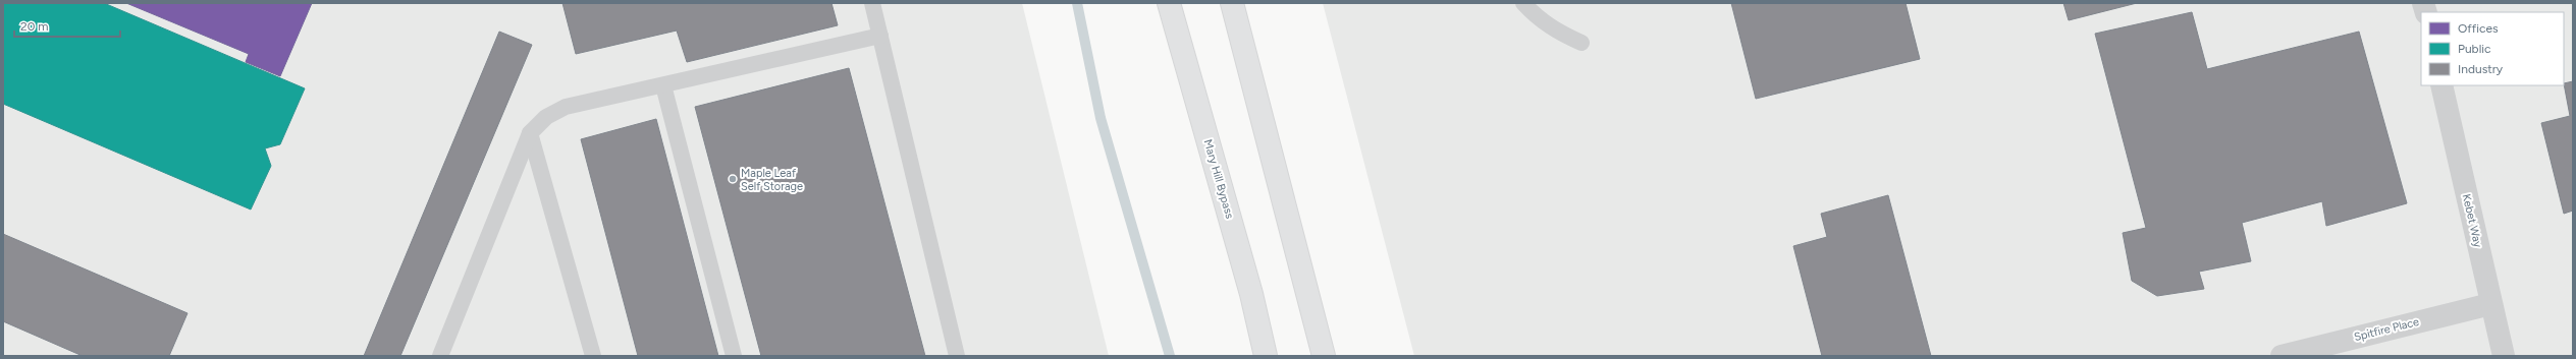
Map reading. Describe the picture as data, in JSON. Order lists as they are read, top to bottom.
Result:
{
  "streets": {
    "highway": ["Mary Hill Bypass"],
    "street": ["Kebet Way", "Spitfire Place"]
  },
  "crossings": [
    ["Kebet Way", "Spitfire Place"]
  ],
  "places": ["Maple Leaf Self Storage"],
  "legend": ["Offices", "Public", "Industry"],
  "scale_bar": "20 m"
}
